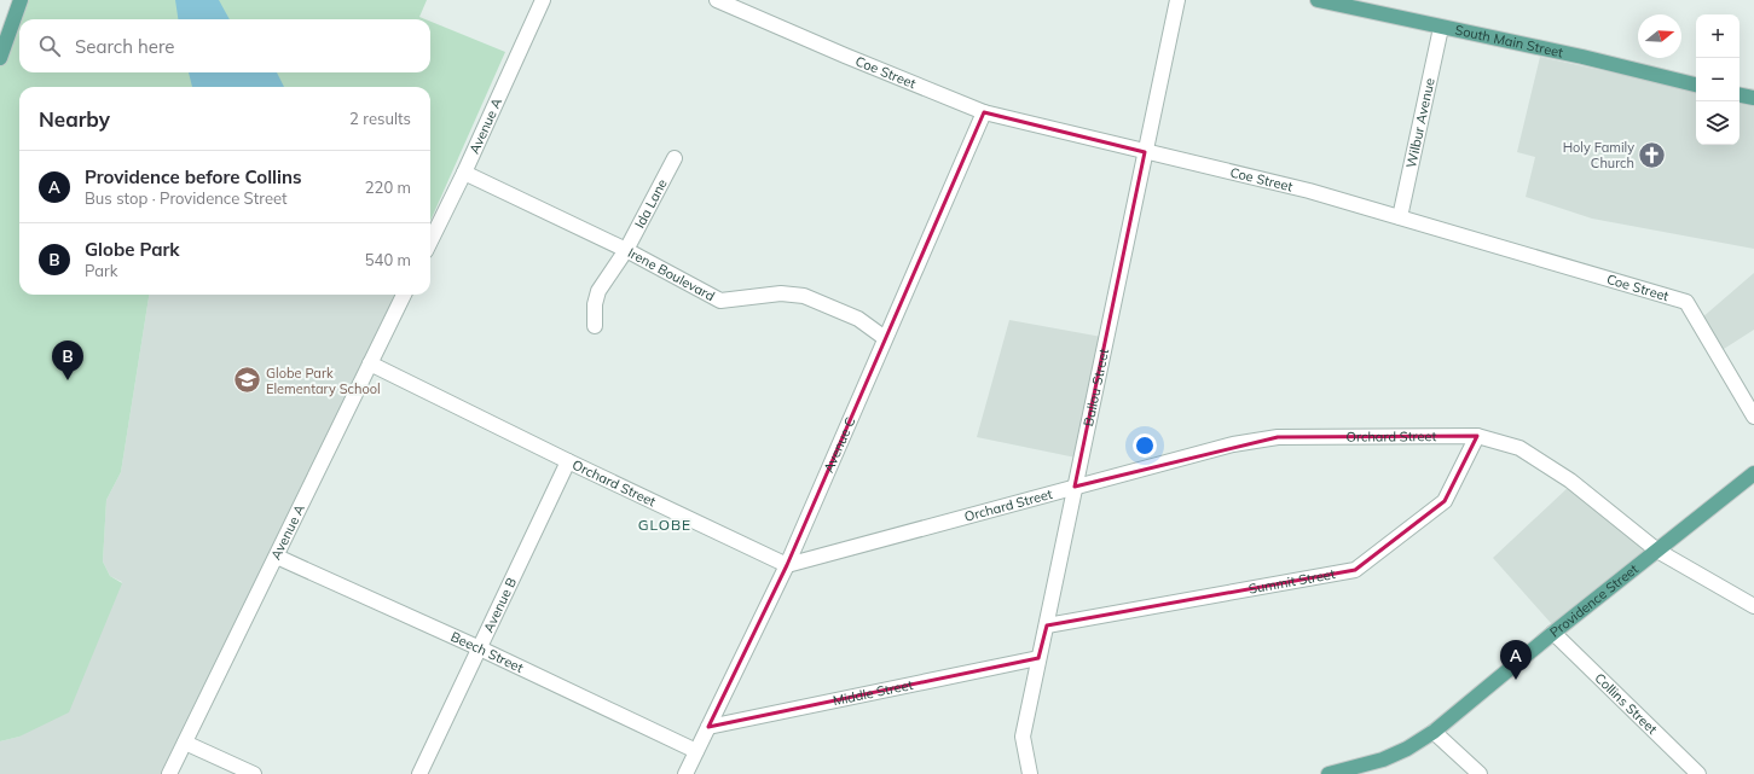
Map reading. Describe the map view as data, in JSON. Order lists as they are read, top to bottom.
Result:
{
  "streets": {
    "main road": ["South Main Street", "Providence Street"],
    "street": [
      "Coe Street",
      "Wilbur Avenue",
      "Avenue A",
      "Ida Lane",
      "Irene Boulevard",
      "Ballou Street",
      "Orchard Street",
      "Avenue C",
      "Summit Street",
      "Avenue B",
      "Beech Street",
      "Middle Street",
      "Collins Street"
    ]
  },
  "crossings": [
    ["South Main Street", "Wilbur Avenue"],
    ["Coe Street", "Wilbur Avenue"],
    ["Coe Street", "Ballou Street"],
    ["Coe Street", "Avenue C"],
    ["Avenue A", "Irene Boulevard"],
    ["Avenue A", "Orchard Street"],
    ["Avenue A", "Beech Street"],
    ["Ida Lane", "Irene Boulevard"],
    ["Irene Boulevard", "Avenue C"],
    ["Ballou Street", "Orchard Street"],
    ["Ballou Street", "Summit Street"],
    ["Ballou Street", "Middle Street"],
    ["Orchard Street", "Avenue C"],
    ["Orchard Street", "Summit Street"],
    ["Orchard Street", "Providence Street"],
    ["Orchard Street", "Avenue B"],
    ["Avenue C", "Beech Street"],
    ["Avenue C", "Middle Street"],
    ["Providence Street", "Collins Street"],
    ["Avenue B", "Beech Street"]
  ],
  "districts": ["GLOBE"],
  "places": {
    "church": ["Holy Family Church"],
    "school or university": ["Globe Park Elementary School"]
  },
  "north": "right",
  "page": {
    "map_buttons": ["+", "−"],
    "search": "Search here",
    "heading": ["Nearby", "2 results"],
    "list": [
      {
        "mark": "A",
        "name": "Providence before Collins",
        "note": "Bus stop · Providence Street",
        "value": "220 m"
      },
      {
        "mark": "B",
        "name": "Globe Park",
        "note": "Park",
        "value": "540 m"
      }
    ],
    "pins": ["B", "A"]
  }
}
